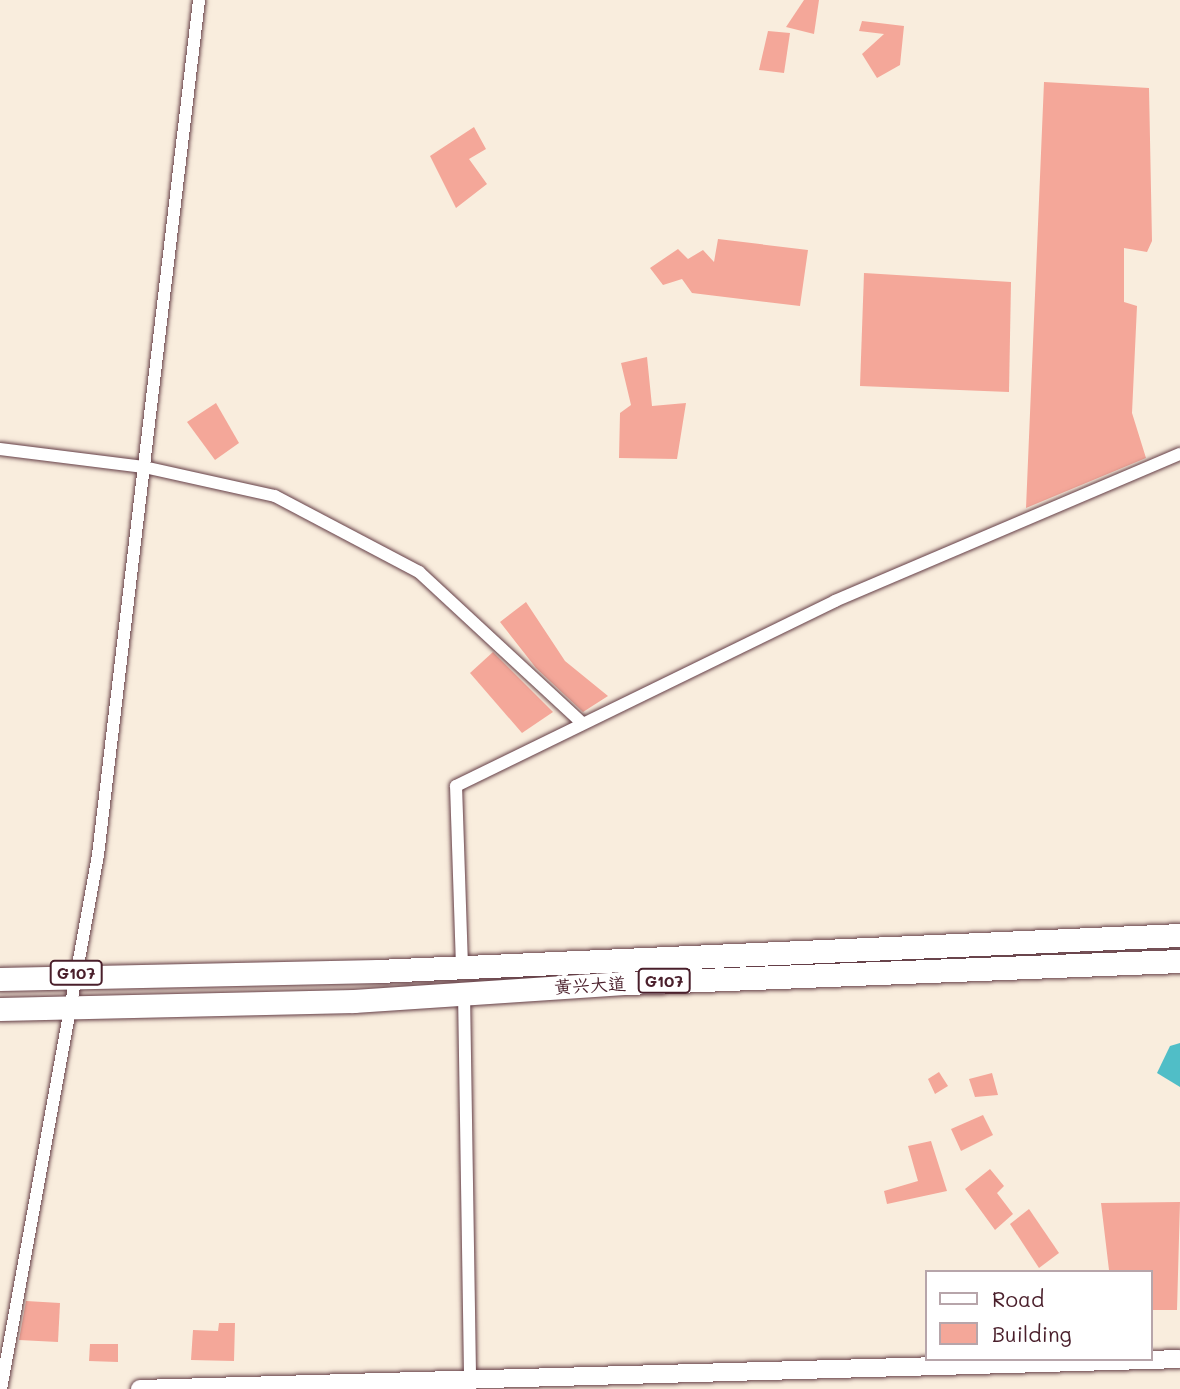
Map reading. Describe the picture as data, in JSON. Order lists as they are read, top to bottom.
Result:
{
  "streets": {
    "highway": ["G107", "黄兴大道"]
  },
  "legend": ["Road", "Building"]
}
